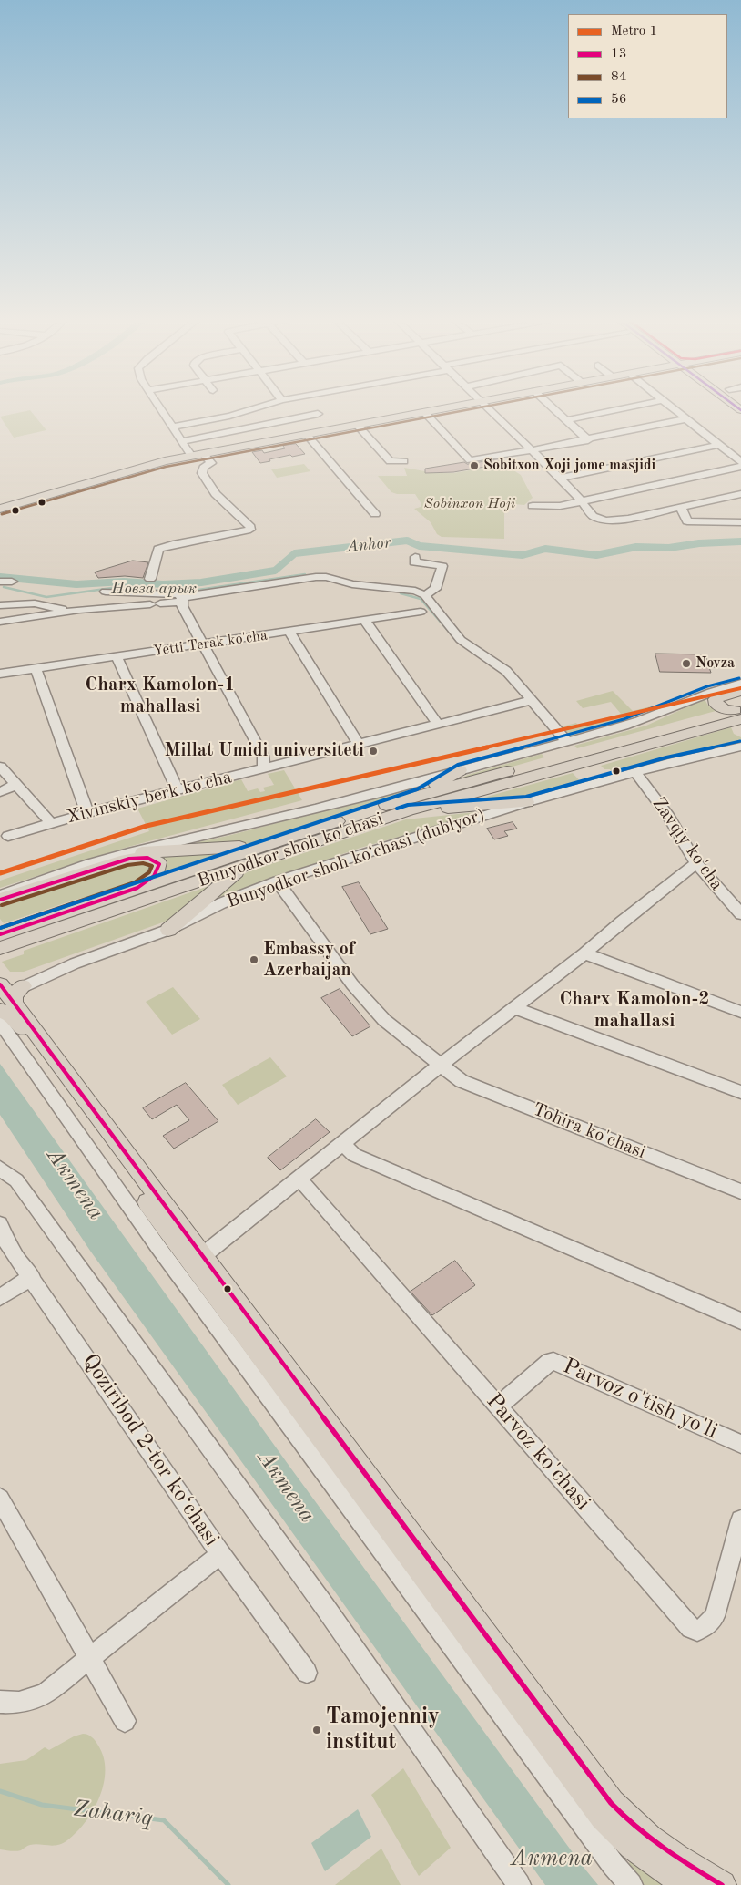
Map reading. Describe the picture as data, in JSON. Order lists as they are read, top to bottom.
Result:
{
  "streets": {
    "main road": ["Bunyodkor shoh ko'chasi"],
    "street": [
      "Yetti Terak ko'cha",
      "Xivinskiy berk ko'cha",
      "Zavqiy ko'cha",
      "Bunyodkor shoh koʻchasi (dublyor)",
      "Tohira ko'chasi",
      "Parvoz o'tish yo'li",
      "Qoziribod 2-tor ko‘chasi",
      "Parvoz ko'chasi"
    ]
  },
  "crossings": [
    ["Zavqiy ko'cha", "Bunyodkor shoh koʻchasi (dublyor)"],
    ["Bunyodkor shoh koʻchasi (dublyor)", "Tohira ko'chasi"],
    ["Parvoz o'tish yo'li", "Parvoz ko'chasi"]
  ],
  "districts": ["Charx Kamolon-1 mahallasi", "Charx Kamolon-2 mahallasi"],
  "water": [
    "Anhor",
    "Новза арык",
    "Актепа",
    "Zahariq"
  ],
  "parks": ["Sobinxon Hoji"],
  "places": [
    "Sobitxon Xoji jome masjidi",
    "Novza",
    "Millat Umidi universiteti",
    "Embassy of Azerbaijan",
    "Tamojenniy institut"
  ],
  "lines": [
    "transit line 84",
    "transit line 56",
    "metro line 1",
    "transit line 13"
  ],
  "legend": [
    "Metro 1",
    "13",
    "84",
    "56"
  ]
}
